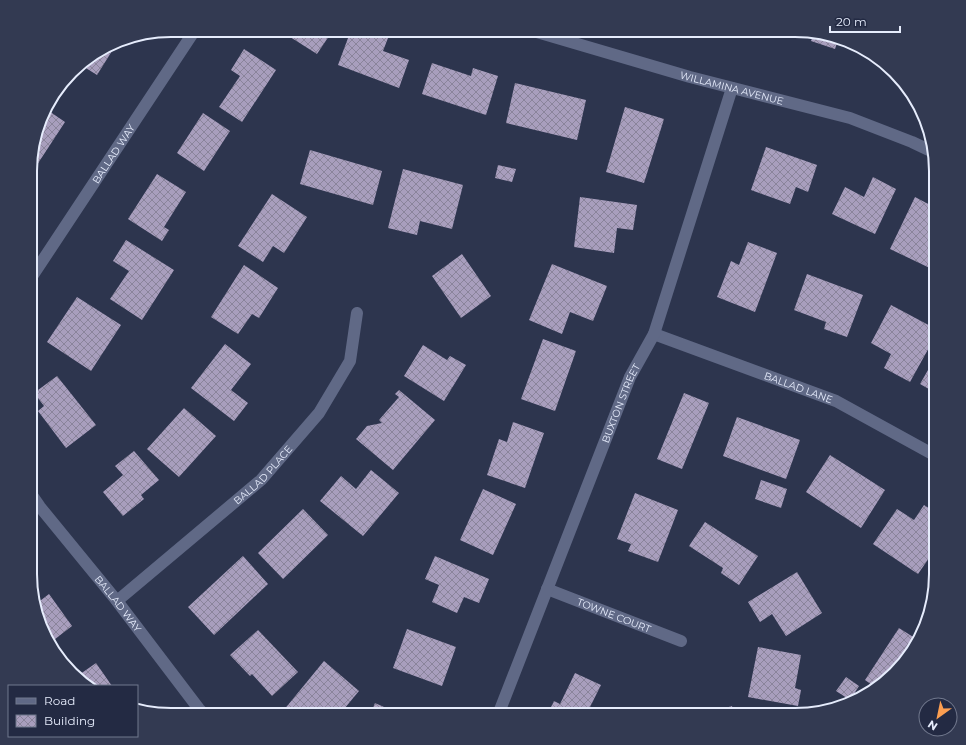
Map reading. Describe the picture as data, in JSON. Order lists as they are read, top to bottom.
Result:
{
  "streets": {
    "street": [
      "WILLAMINA AVENUE",
      "BALLAD WAY",
      "BALLAD LANE",
      "BUXTON STREET",
      "BALLAD PLACE",
      "TOWNE COURT"
    ]
  },
  "crossings": [
    ["WILLAMINA AVENUE", "BUXTON STREET"],
    ["BALLAD WAY", "BALLAD PLACE"],
    ["BALLAD LANE", "BUXTON STREET"],
    ["BUXTON STREET", "TOWNE COURT"]
  ],
  "legend": ["Road", "Building"],
  "scale_bar": "20 m",
  "north": "bottom left"
}
